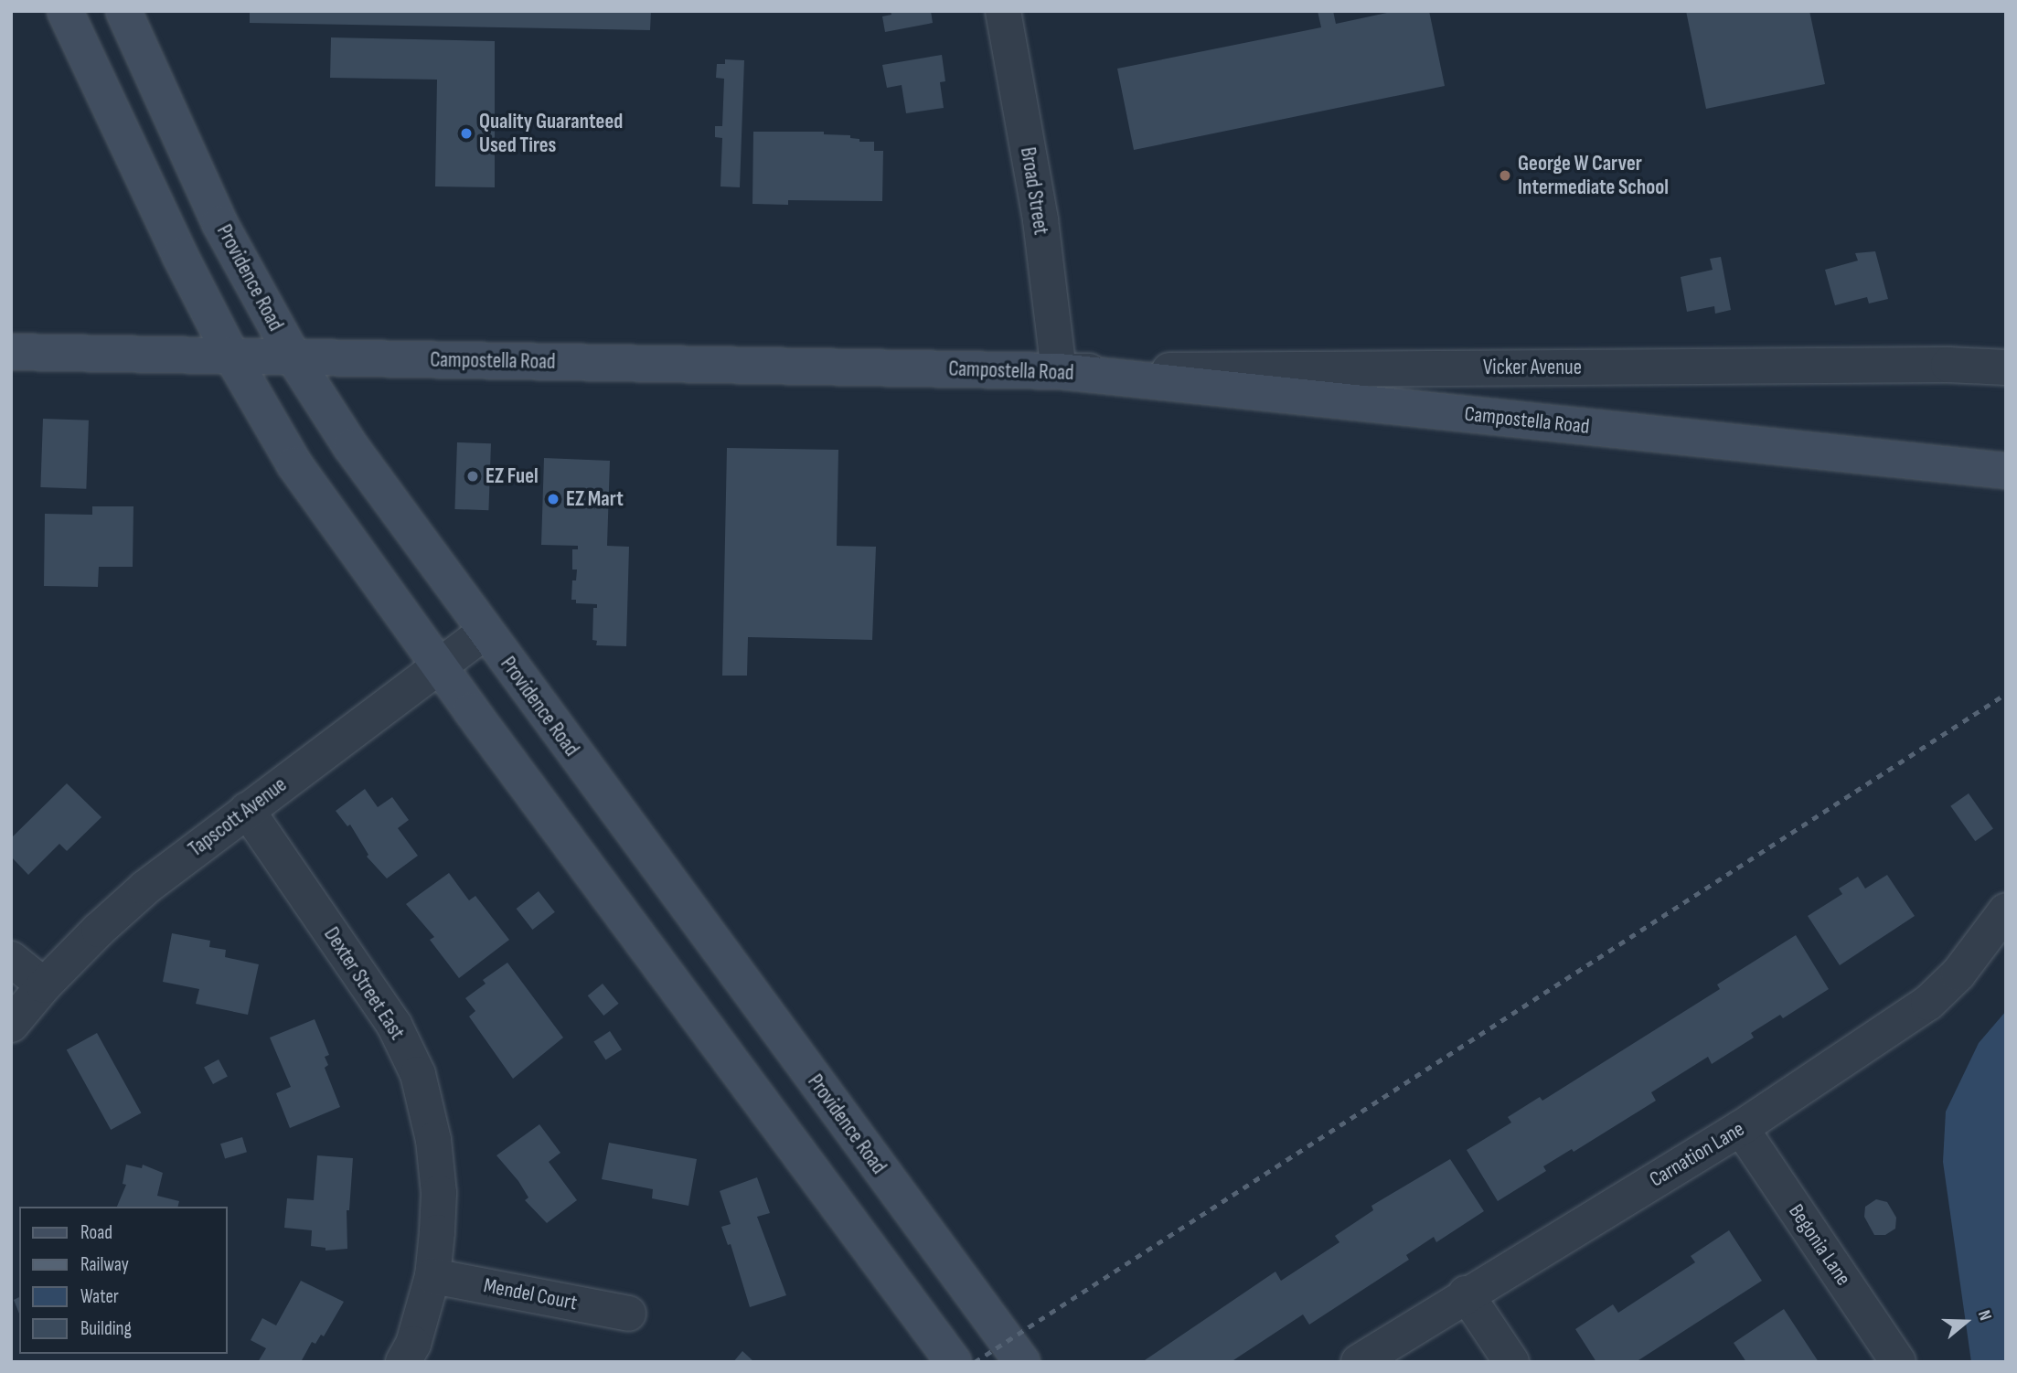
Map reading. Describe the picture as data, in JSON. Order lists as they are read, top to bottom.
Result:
{
  "streets": {
    "main road": ["Providence Road", "Campostella Road"],
    "street": [
      "Broad Street",
      "Vicker Avenue",
      "Tapscott Avenue",
      "Dexter Street East",
      "Carnation Lane",
      "Begonia Lane",
      "Mendel Court"
    ]
  },
  "crossings": [
    ["Broad Street", "Campostella Road"],
    ["Broad Street", "Vicker Avenue"],
    ["Providence Road", "Campostella Road"],
    ["Providence Road", "Tapscott Avenue"],
    ["Campostella Road", "Vicker Avenue"],
    ["Tapscott Avenue", "Dexter Street East"],
    ["Dexter Street East", "Mendel Court"],
    ["Carnation Lane", "Begonia Lane"]
  ],
  "places": [
    "Quality Guaranteed Used Tires",
    "George W Carver Intermediate School",
    "EZ Fuel",
    "EZ Mart"
  ],
  "legend": [
    "Road",
    "Railway",
    "Water",
    "Building"
  ],
  "north": "right"
}
